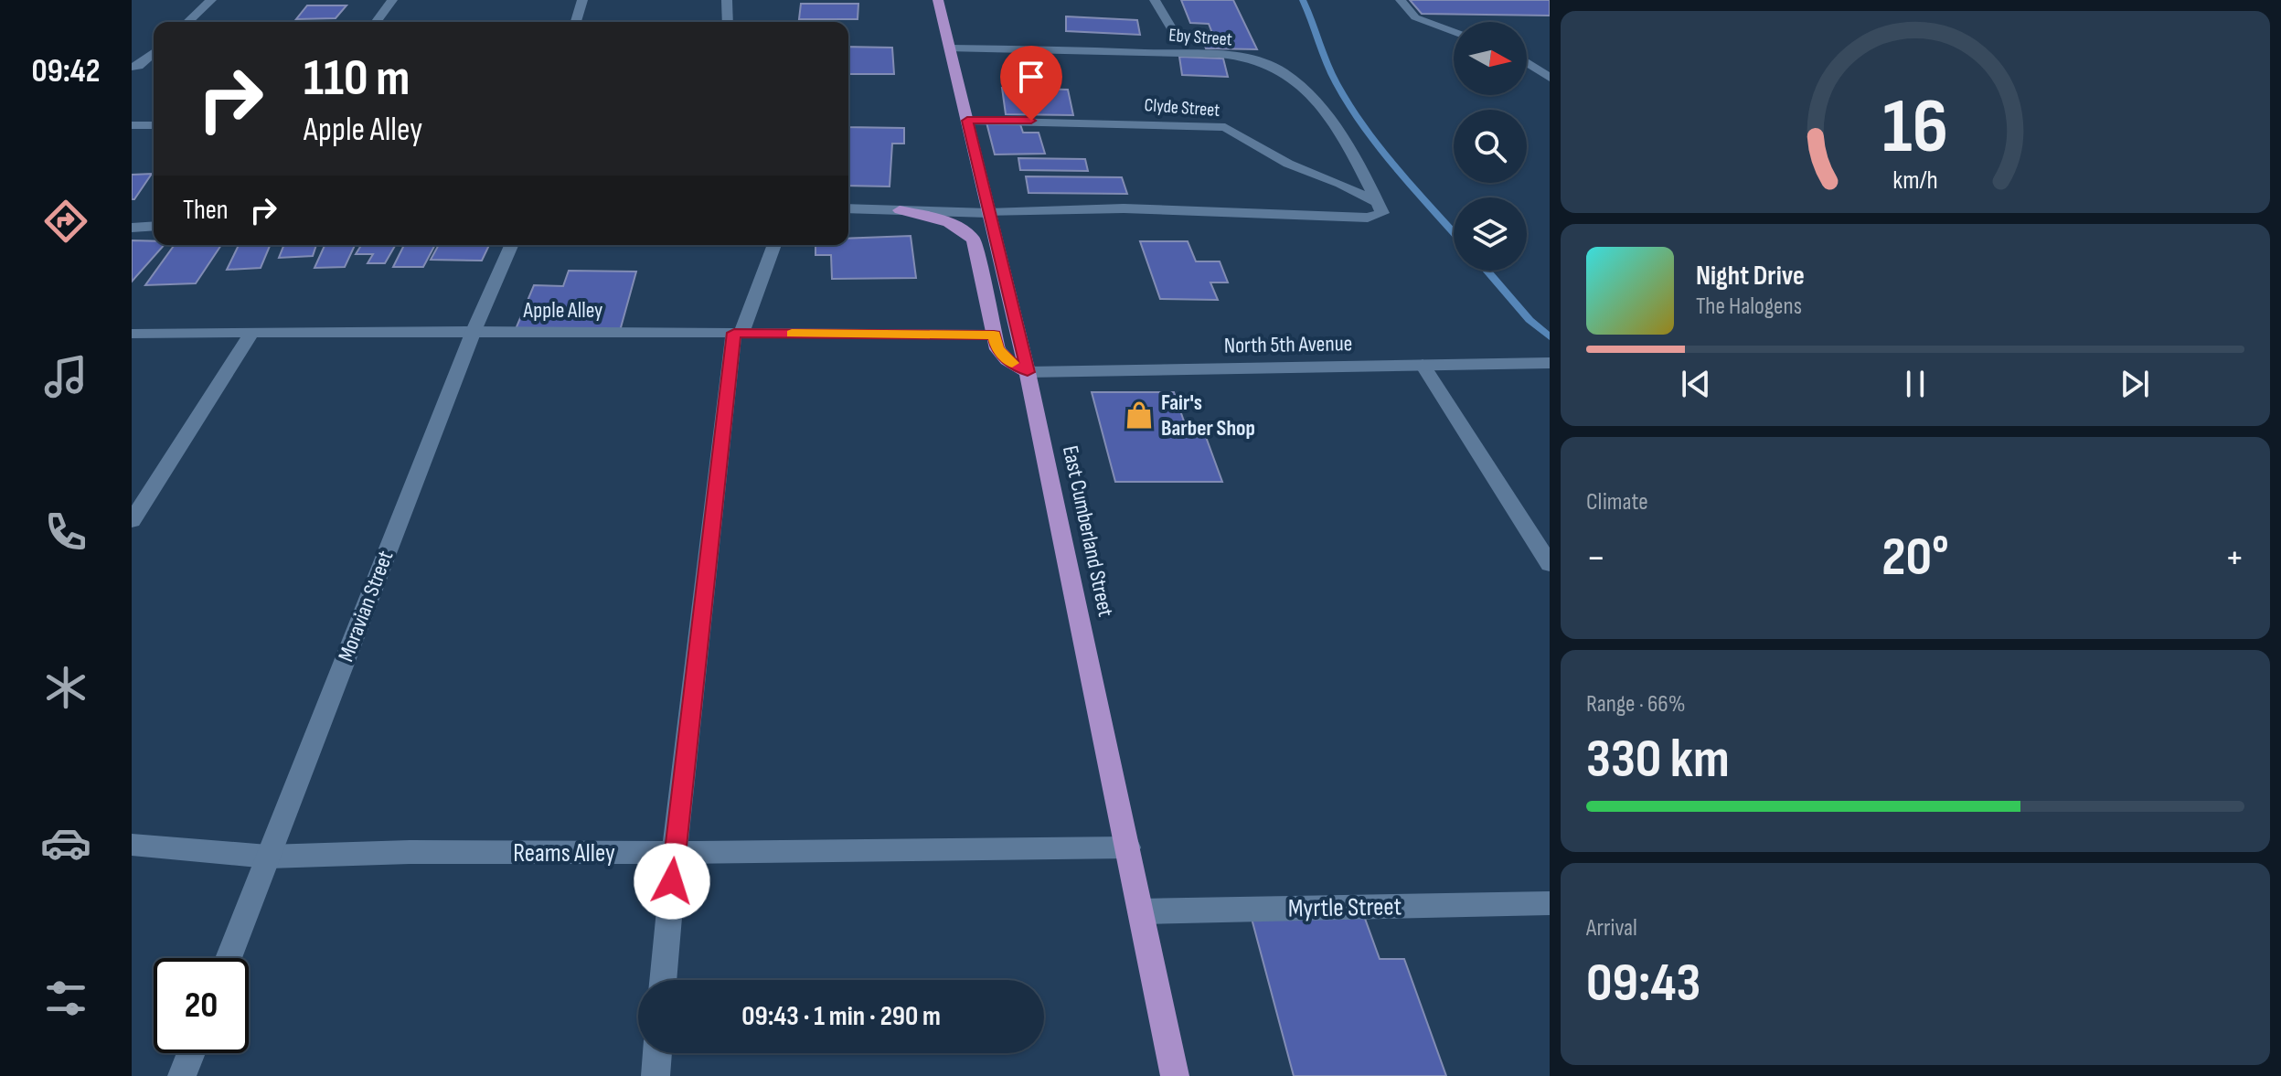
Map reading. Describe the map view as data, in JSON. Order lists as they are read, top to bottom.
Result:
{
  "streets": {
    "highway": ["East Cumberland Street"],
    "street": [
      "Eby Street",
      "Clyde Street",
      "Apple Alley",
      "North 5th Avenue",
      "Moravian Street",
      "Reams Alley",
      "Myrtle Street"
    ]
  },
  "crossings": [
    ["Eby Street", "Clyde Street"],
    ["Eby Street", "East Cumberland Street"],
    ["Clyde Street", "East Cumberland Street"],
    ["Apple Alley", "Moravian Street"],
    ["North 5th Avenue", "East Cumberland Street"],
    ["East Cumberland Street", "Reams Alley"],
    ["East Cumberland Street", "Myrtle Street"],
    ["Moravian Street", "Reams Alley"]
  ],
  "places": {
    "shop": ["Fair's Barber Shop"]
  },
  "north": "right",
  "page": {
    "tabs": "09:42",
    "turn": ["110 m", "Apple Alley"],
    "then": "Then",
    "song": ["Night Drive", "The Halogens"],
    "tile": [
      "Climate",
      ["Range · 66%", "330 km"],
      ["Arrival", "09:43"]
    ],
    "heat": ["−", "20°", "+"],
    "limit": "20",
    "trip": "09:43 · 1 min · 290 m",
    "gauge": ["16", "km/h"]
  }
}
